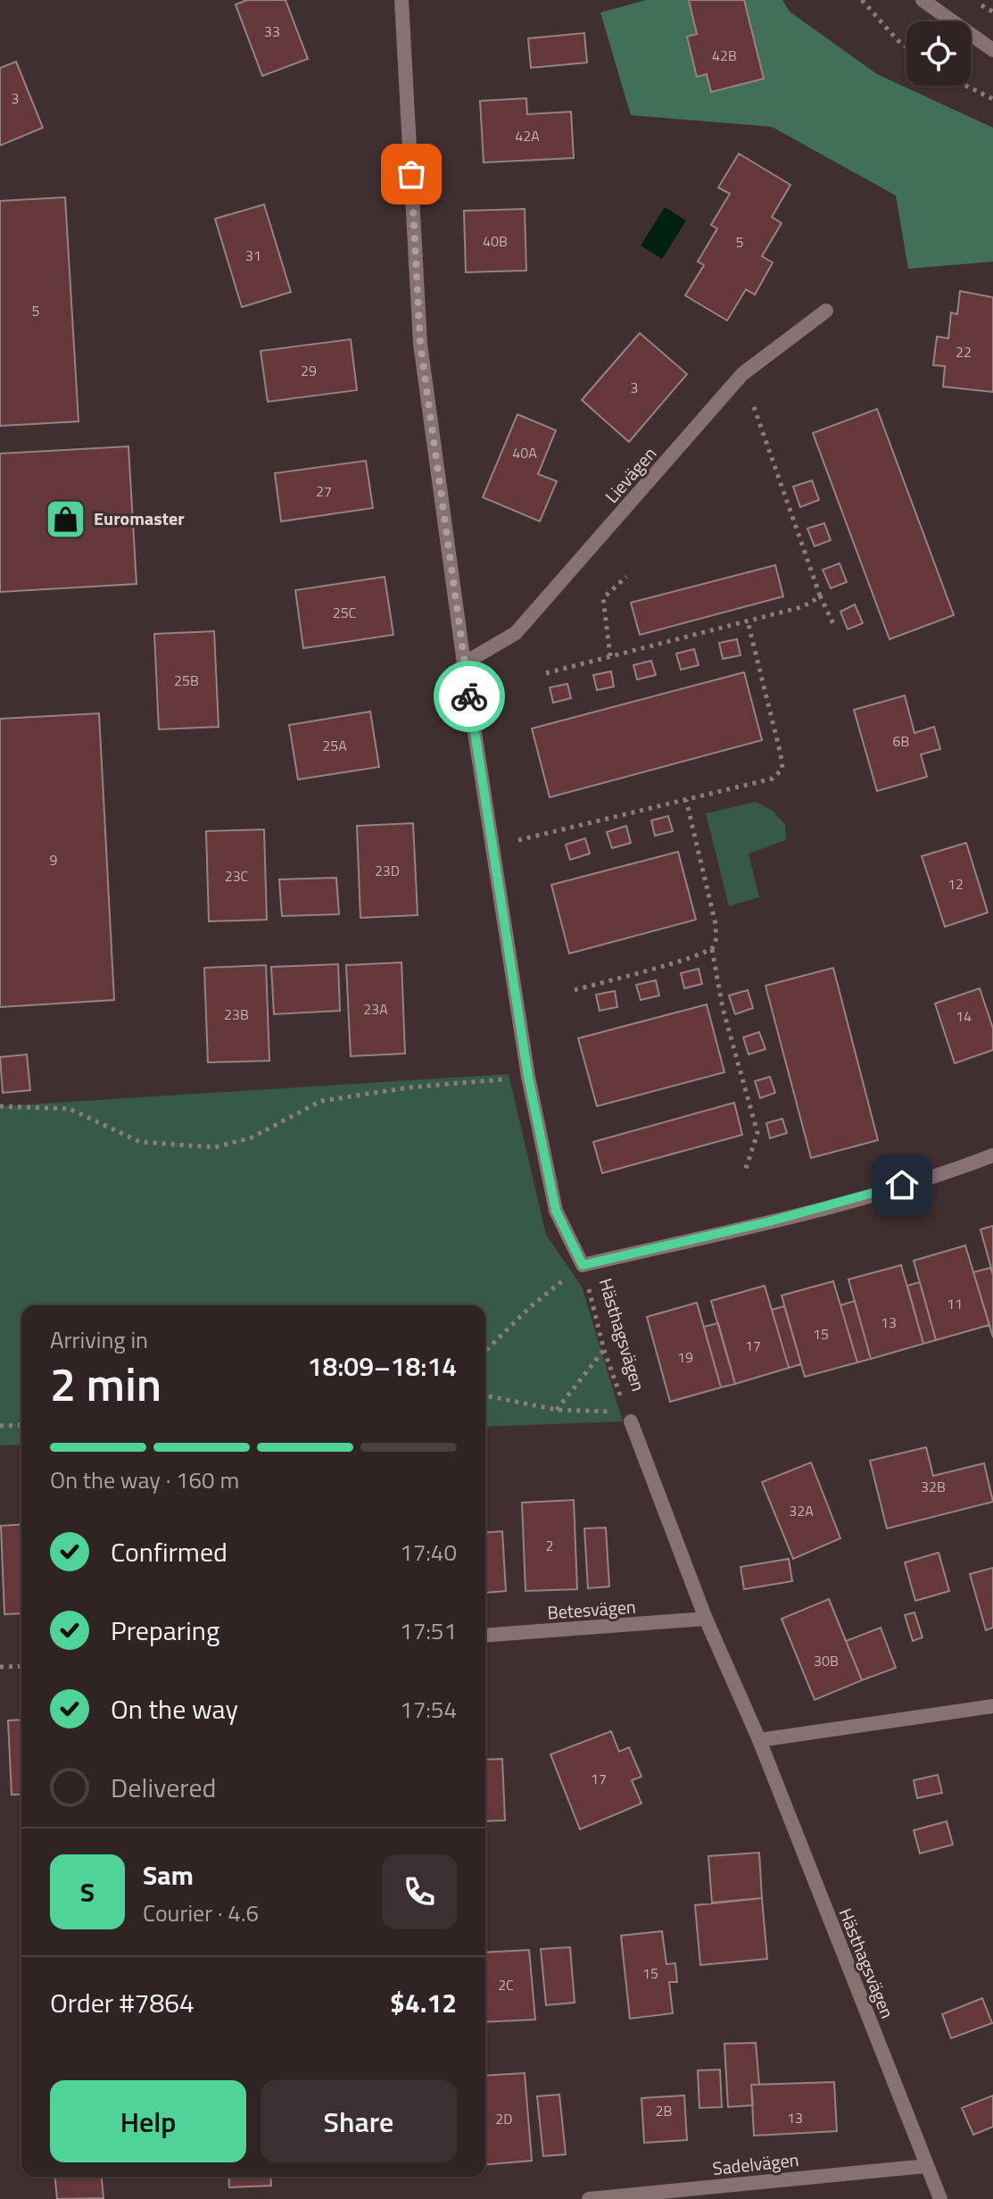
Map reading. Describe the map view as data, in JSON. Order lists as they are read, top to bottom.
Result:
{
  "streets": {
    "street": [
      "Lievägen",
      "Hästhagsvägen",
      "Betesvägen",
      "Sadelvägen"
    ]
  },
  "crossings": [
    ["Lievägen", "Hästhagsvägen"],
    ["Hästhagsvägen", "Betesvägen"],
    ["Hästhagsvägen", "Sadelvägen"]
  ],
  "places": {
    "shop": ["Euromaster"]
  },
  "house_numbers": [
    "33",
    "42B",
    "3",
    "42A",
    "40B",
    "5",
    "31",
    "5",
    "22",
    "29",
    "3",
    "40A",
    "27",
    "25C",
    "25B",
    "6B",
    "25A",
    "9",
    "23D",
    "23C",
    "12",
    "23A",
    "23B",
    "14",
    "11",
    "13",
    "15",
    "17",
    "19",
    "32B",
    "32A",
    "2",
    "30B",
    "17",
    "15",
    "2C",
    "2B",
    "13",
    "2D"
  ],
  "page": {
    "heading": ["2 min", "Arriving in", "18:09–18:14"],
    "panel": [
      "Sam",
      "Courier · 4.6",
      "Order #7864",
      "$4.12"
    ],
    "bar": "On the way · 160 m",
    "list": [
      ["Confirmed", "17:40"],
      ["Preparing", "17:51"],
      ["On the way", "17:54"],
      "Delivered"
    ],
    "round": "S",
    "buttons": ["Help", "Share"]
  }
}
